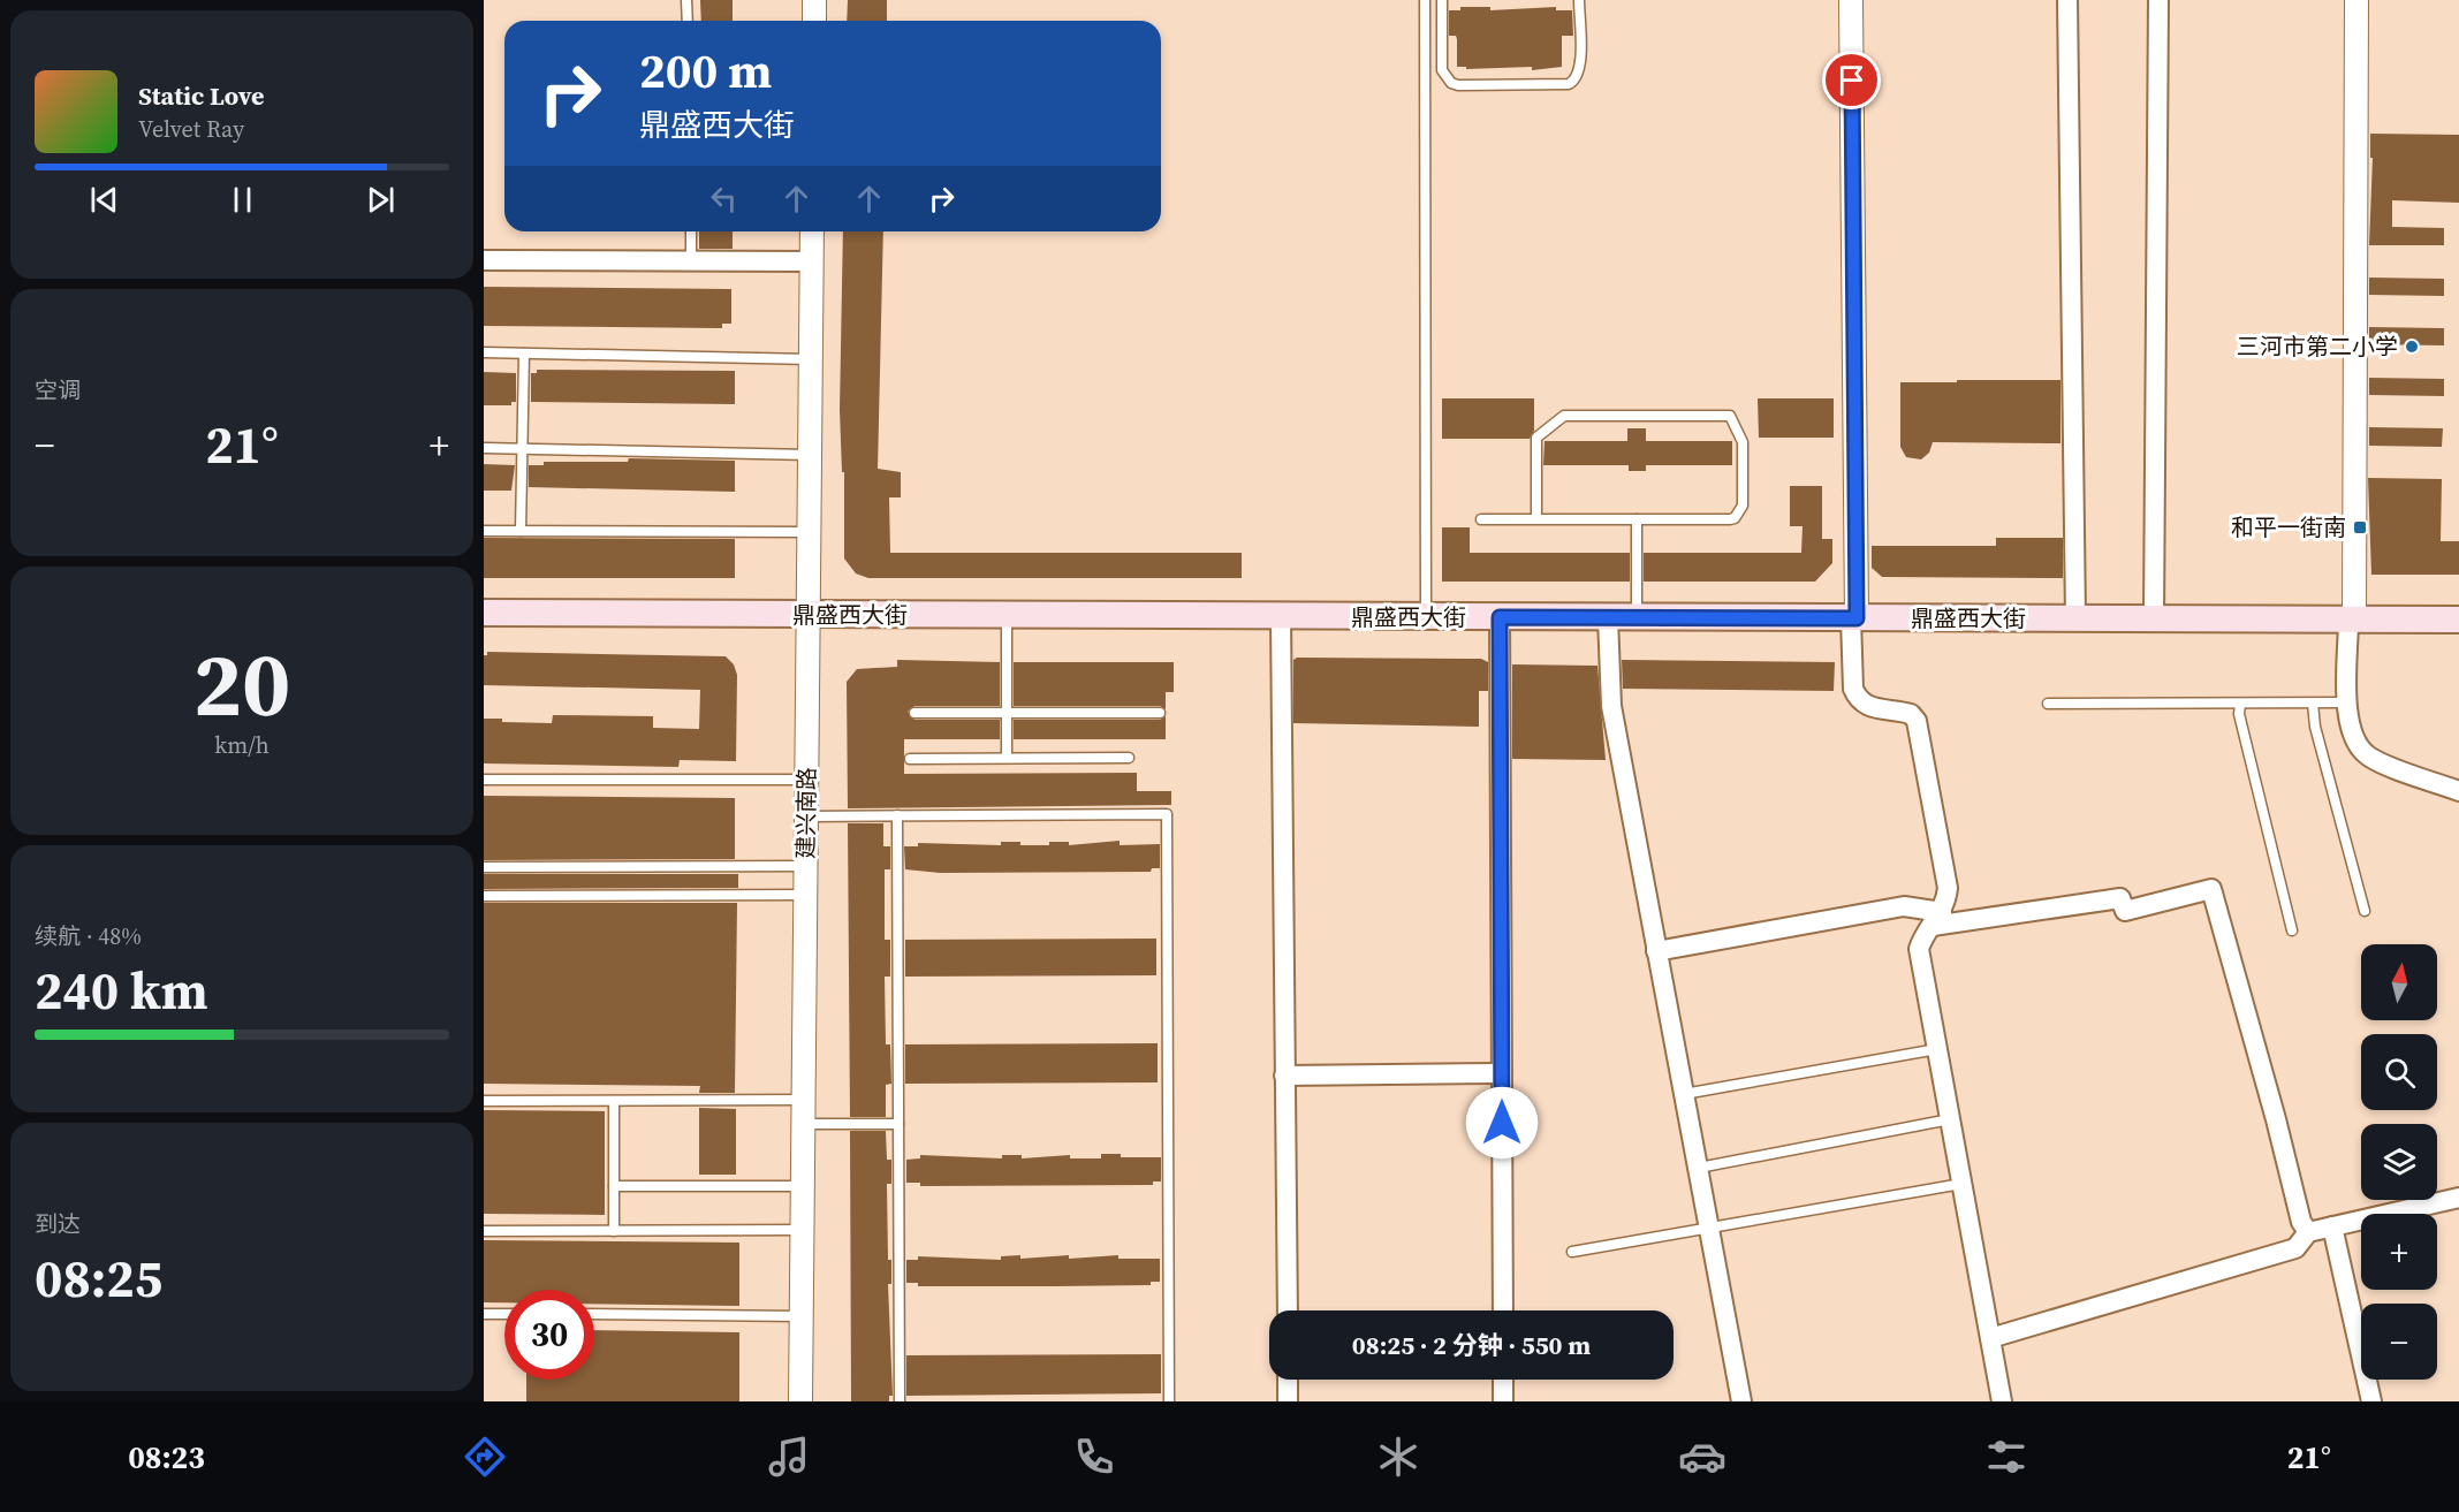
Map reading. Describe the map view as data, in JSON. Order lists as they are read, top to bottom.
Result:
{
  "streets": {
    "main road": ["鼎盛西大街"],
    "street": ["建兴南路"]
  },
  "crossings": [
    ["鼎盛西大街", "建兴南路"]
  ],
  "places": {
    "other": ["三河市第二小学"],
    "transit": ["和平一街南"]
  },
  "north": "top",
  "page": {
    "turn": ["200 m", "鼎盛西大街"],
    "song": ["Static Love", "Velvet Ray"],
    "tile": [
      "空调",
      ["20", "km/h"],
      ["续航 · 48%", "240 km"],
      ["到达", "08:25"]
    ],
    "heat": ["−", "21°", "+"],
    "map_buttons": ["+", "−"],
    "limit": "30",
    "trip": "08:25 · 2 分钟 · 550 m",
    "tabs": ["08:23", "21°"]
  }
}
